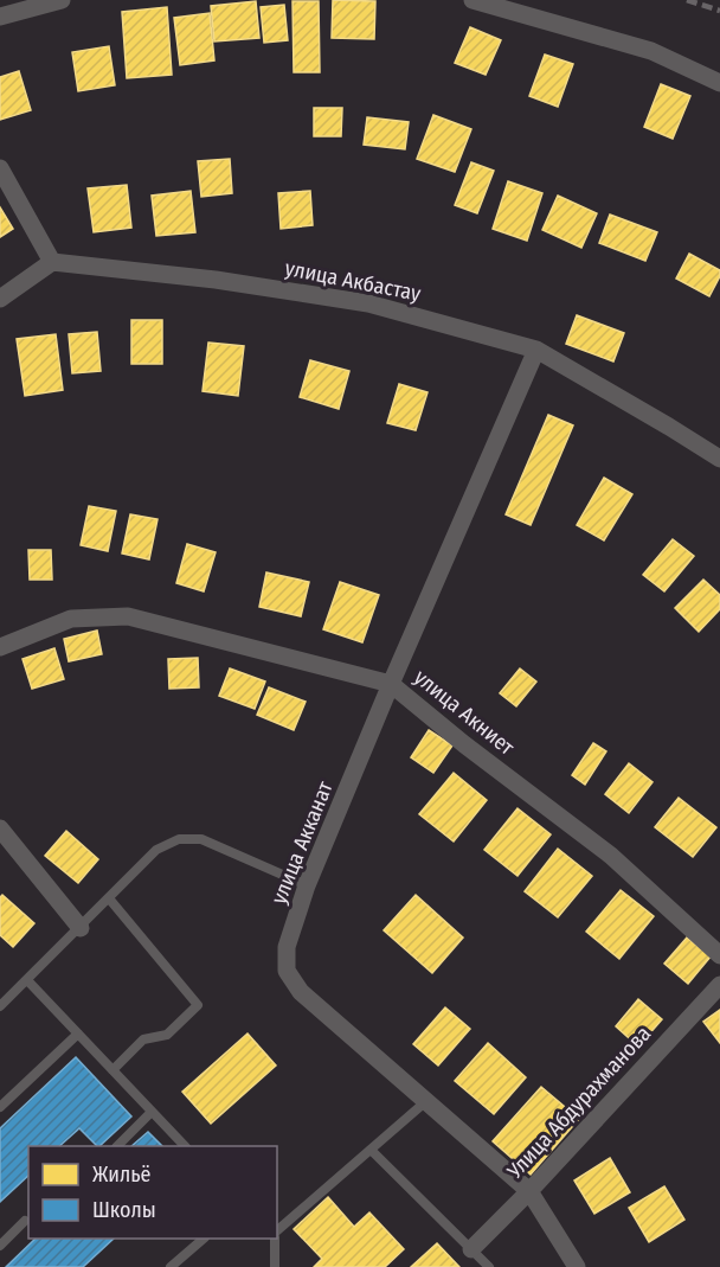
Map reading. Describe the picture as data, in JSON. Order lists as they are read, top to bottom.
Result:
{
  "streets": {
    "street": [
      "улица Акбастау",
      "улица Акниет",
      "улица Акканат",
      "Улица Абдурахманова"
    ]
  },
  "crossings": [
    ["улица Акбастау", "улица Акканат"],
    ["улица Акниет", "улица Акканат"],
    ["улица Акканат", "Улица Абдурахманова"]
  ],
  "legend": ["Жильё", "Школы"]
}
